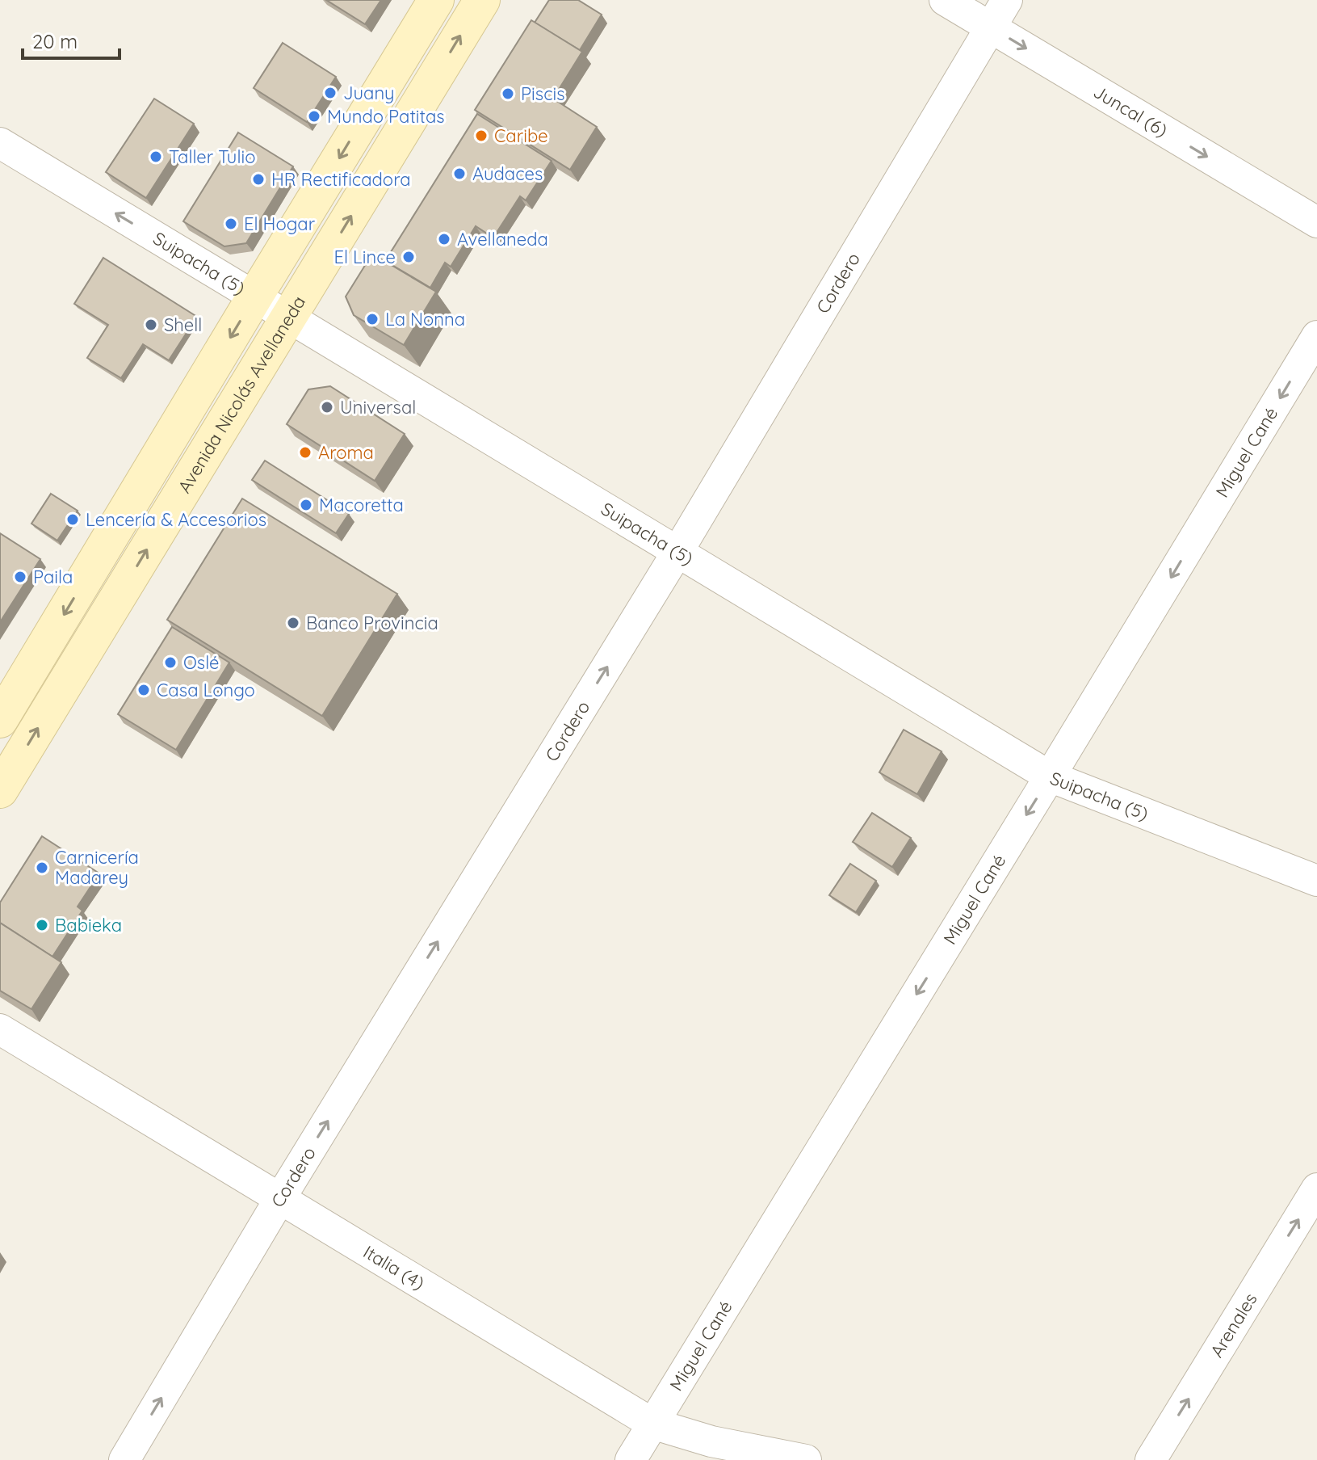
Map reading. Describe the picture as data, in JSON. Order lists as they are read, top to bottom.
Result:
{
  "streets": {
    "main road": ["Avenida Nicolás Avellaneda"],
    "street": [
      "Juncal (6)",
      "Suipacha (5)",
      "Cordero",
      "Miguel Cané",
      "Italia (4)",
      "Arenales"
    ]
  },
  "crossings": [
    ["Juncal (6)", "Cordero"],
    ["Suipacha (5)", "Cordero"],
    ["Suipacha (5)", "Avenida Nicolás Avellaneda"],
    ["Suipacha (5)", "Miguel Cané"],
    ["Cordero", "Italia (4)"],
    ["Miguel Cané", "Italia (4)"]
  ],
  "one_way": [
    "Juncal (6)",
    "Cordero",
    "Miguel Cané",
    "Arenales"
  ],
  "places": [
    "Juany",
    "Piscis",
    "Mundo Patitas",
    "Caribe",
    "Taller Tulio",
    "Audaces",
    "HR Rectificadora",
    "El Hogar",
    "Avellaneda",
    "El Lince",
    "La Nonna",
    "Shell",
    "Universal",
    "Aroma",
    "Macoretta",
    "Lencería & Accesorios",
    "Paila",
    "Banco Provincia",
    "Oslé",
    "Casa Longo",
    "Carnicería Madarey",
    "Babieka"
  ],
  "scale_bar": "20 m"
}
